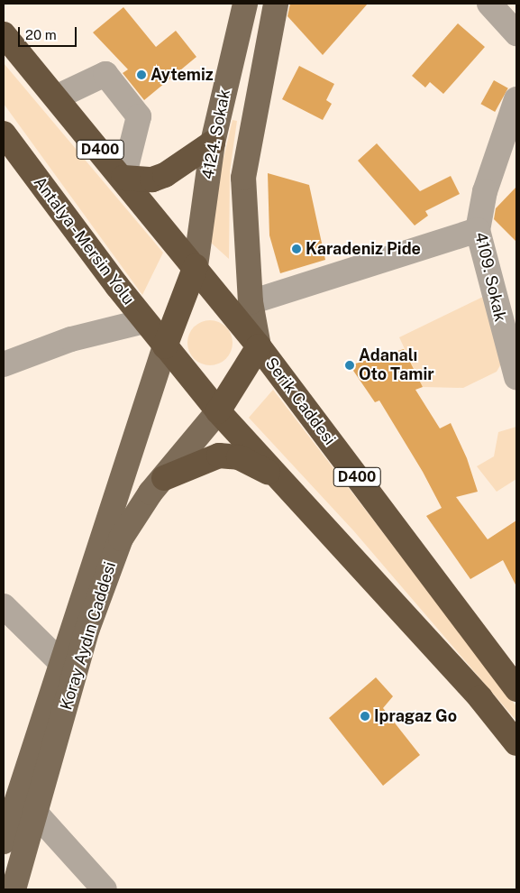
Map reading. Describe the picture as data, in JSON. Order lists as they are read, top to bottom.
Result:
{
  "streets": {
    "highway": ["D400", "Antalya - Mersin Yolu", "Serik Caddesi"],
    "main road": ["4124. Sokak", "Koray Aydın Caddesi"],
    "street": ["4109. Sokak"]
  },
  "crossings": [
    ["4124. Sokak", "D400"],
    ["4124. Sokak", "Serik Caddesi"],
    ["D400", "Serik Caddesi"]
  ],
  "places": [
    "Aytemiz",
    "Karadeniz Pide",
    "Adanalı Oto Tamir",
    "Ipragaz Go"
  ],
  "scale_bar": "20 m"
}
